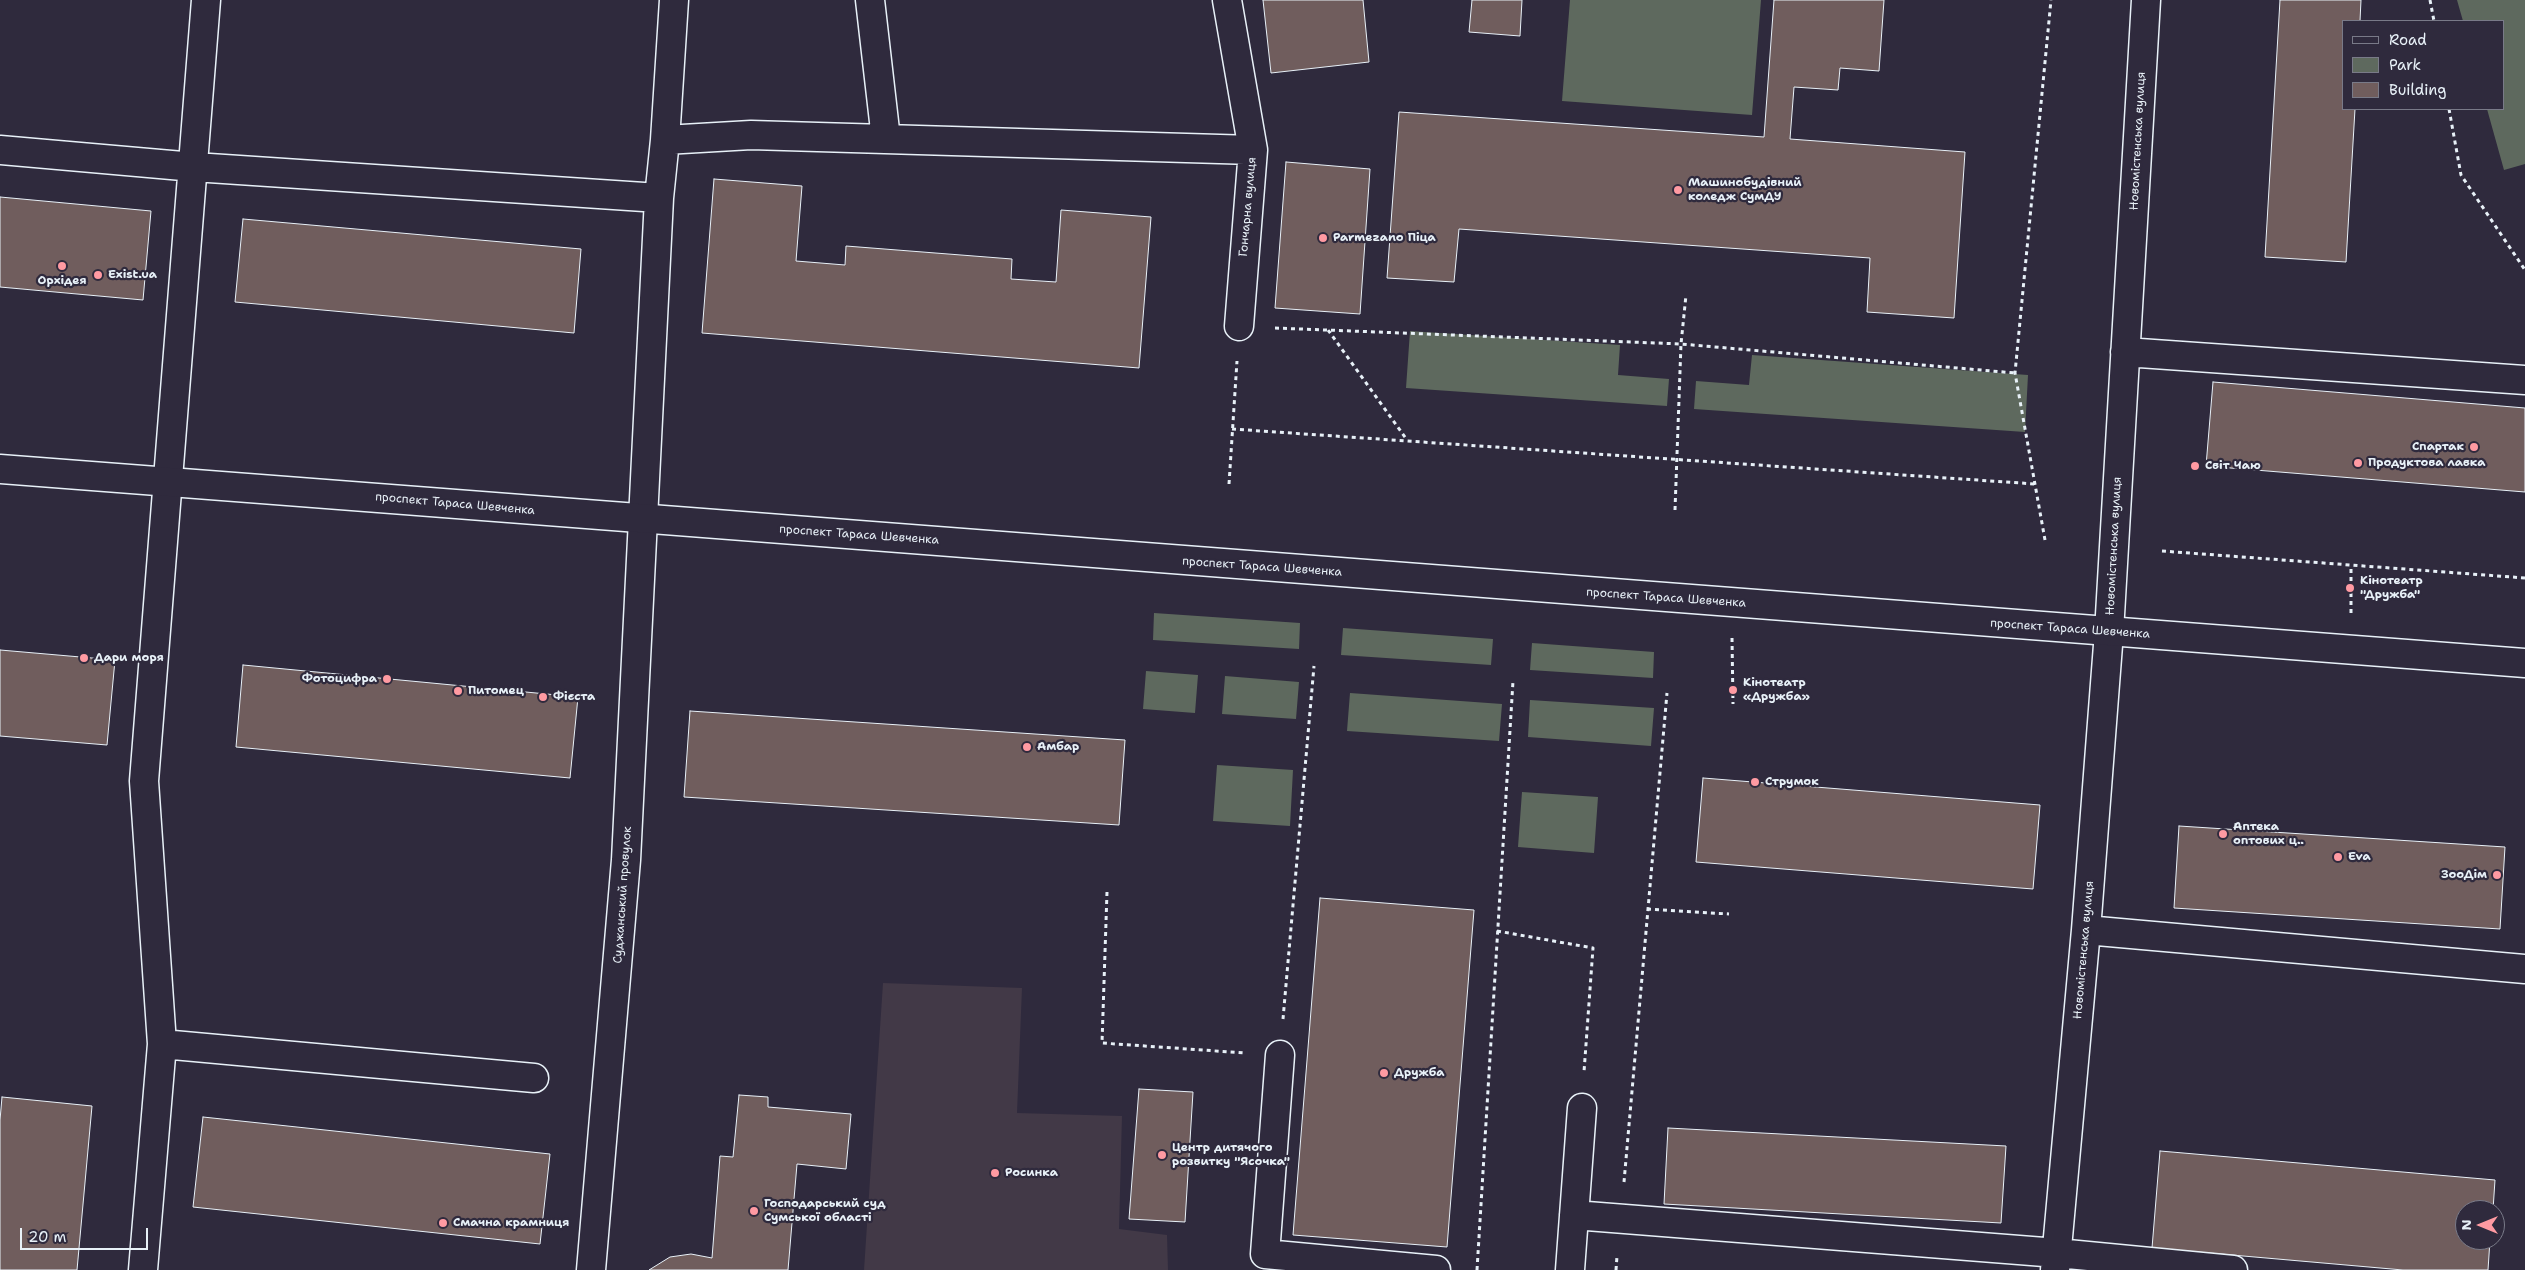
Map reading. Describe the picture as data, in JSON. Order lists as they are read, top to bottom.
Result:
{
  "streets": {
    "main road": [
      "Новомістенська вулиця",
      "Гончарна вулиця",
      "проспект Тараса Шевченка",
      "Суджанський провулок"
    ]
  },
  "crossings": [
    ["Новомістенська вулиця", "проспект Тараса Шевченка"],
    ["проспект Тараса Шевченка", "Суджанський провулок"]
  ],
  "places": [
    "Машинобудівний коледж СумДУ",
    "Parmezano Піца",
    "Орхідея",
    "Exist.ua",
    "Спартак",
    "Продуктова лавка",
    "Світ Чаю",
    "Кінотеатр \"Дружба\"",
    "Дари моря",
    "Фотоцифра",
    "Кінотеатр «Дружба»",
    "Питомец",
    "Фієста",
    "Амбар",
    "Струмок",
    "Аптека оптових ц..",
    "Eva",
    "ЗооДім",
    "Дружба",
    "Центр дитячого розвитку \"Ясочка\"",
    "Росинка",
    "Господарський суд Сумської області",
    "Смачна крамниця"
  ],
  "legend": ["Road", "Park", "Building"],
  "scale_bar": "20 m",
  "north": "left"
}
